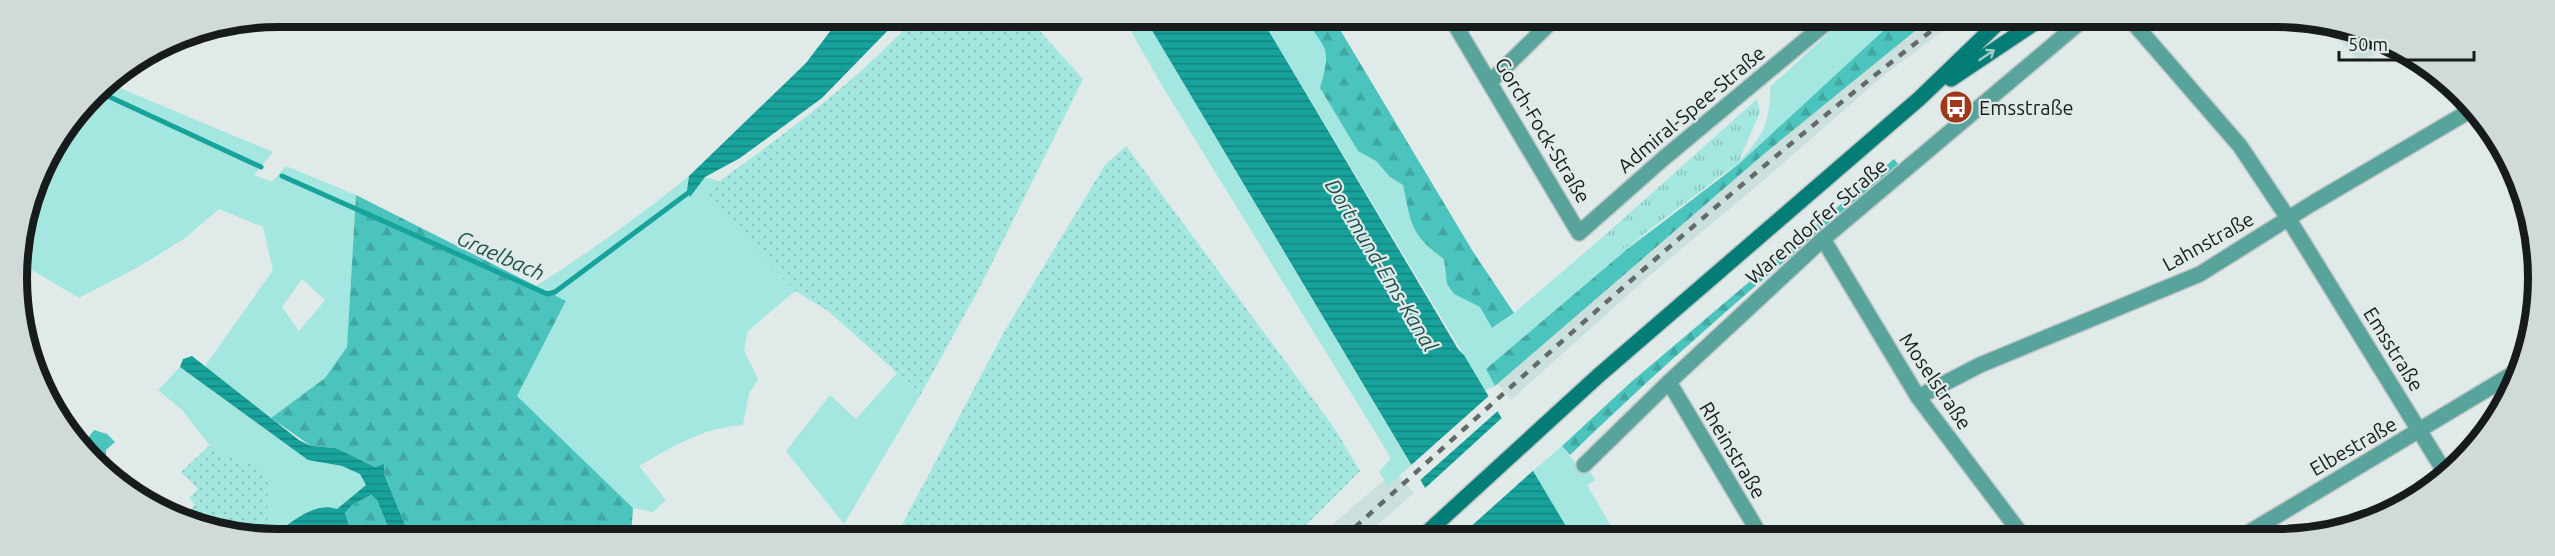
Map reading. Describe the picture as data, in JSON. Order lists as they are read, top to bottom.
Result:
{
  "streets": {
    "main road": ["Warendorfer Straße"],
    "street": [
      "Admiral-Spee-Straße",
      "Gorch-Fock-Straße",
      "Lahnstraße",
      "Emsstraße",
      "Moselstraße",
      "Elbestraße",
      "Rheinstraße"
    ]
  },
  "crossings": [
    ["Admiral-Spee-Straße", "Gorch-Fock-Straße"],
    ["Warendorfer Straße", "Moselstraße"],
    ["Warendorfer Straße", "Rheinstraße"],
    ["Lahnstraße", "Emsstraße"],
    ["Lahnstraße", "Moselstraße"],
    ["Emsstraße", "Elbestraße"]
  ],
  "water": ["Graelbach", "Dortmund-Ems-Kanal"],
  "places": {
    "bus stop": ["Emsstraße"]
  },
  "scale_bar": "50 m"
}
